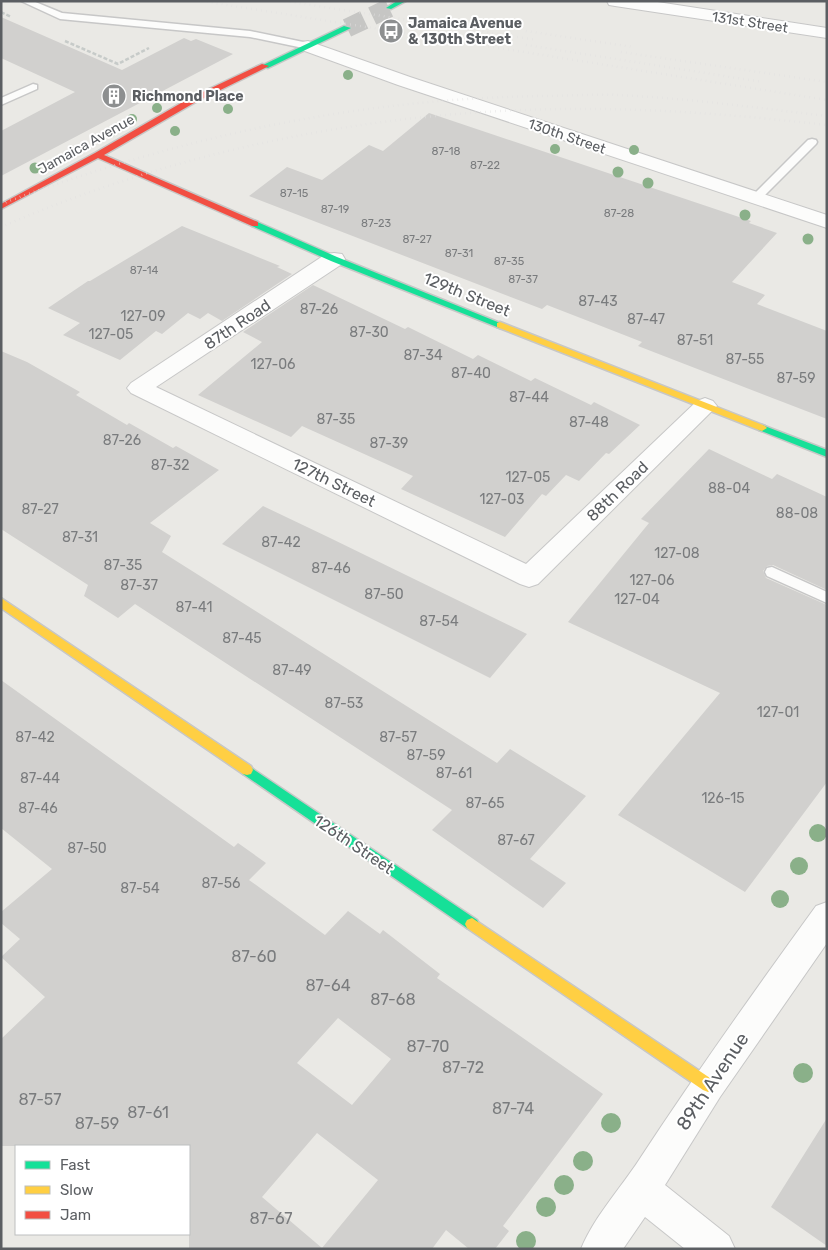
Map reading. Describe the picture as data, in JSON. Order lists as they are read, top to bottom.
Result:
{
  "streets": {
    "street": [
      "131st Street",
      "130th Street",
      "Jamaica Avenue",
      "129th Street",
      "87th Road",
      "127th Street",
      "88th Road",
      "126th Street",
      "89th Avenue"
    ]
  },
  "crossings": [
    ["130th Street", "Jamaica Avenue"],
    ["Jamaica Avenue", "129th Street"],
    ["129th Street", "87th Road"],
    ["129th Street", "88th Road"],
    ["87th Road", "127th Street"],
    ["127th Street", "88th Road"],
    ["126th Street", "89th Avenue"]
  ],
  "places": {
    "bus stop": ["Jamaica Avenue & 130th Street"],
    "building": ["Richmond Place"]
  },
  "house_numbers": [
    "87-18",
    "87-22",
    "87-15",
    "87-19",
    "87-28",
    "87-23",
    "87-27",
    "87-31",
    "87-35",
    "87-14",
    "87-37",
    "87-43",
    "87-26",
    "127-09",
    "87-47",
    "87-30",
    "127-05",
    "87-51",
    "87-34",
    "87-55",
    "127-06",
    "87-40",
    "87-59",
    "87-44",
    "87-35",
    "87-48",
    "87-26",
    "87-39",
    "87-32",
    "127-05",
    "88-04",
    "127-03",
    "87-27",
    "88-08",
    "87-31",
    "87-42",
    "127-08",
    "87-35",
    "87-46",
    "127-06",
    "87-37",
    "87-50",
    "127-04",
    "87-41",
    "87-54",
    "87-45",
    "87-49",
    "87-53",
    "127-01",
    "87-42",
    "87-57",
    "87-59",
    "87-61",
    "87-44",
    "126-15",
    "87-65",
    "87-46",
    "87-67",
    "87-50",
    "87-56",
    "87-54",
    "87-60",
    "87-64",
    "87-68",
    "87-70",
    "87-72",
    "87-57",
    "87-74",
    "87-61",
    "87-59",
    "87-67"
  ],
  "legend": ["Fast", "Slow", "Jam"]
}
